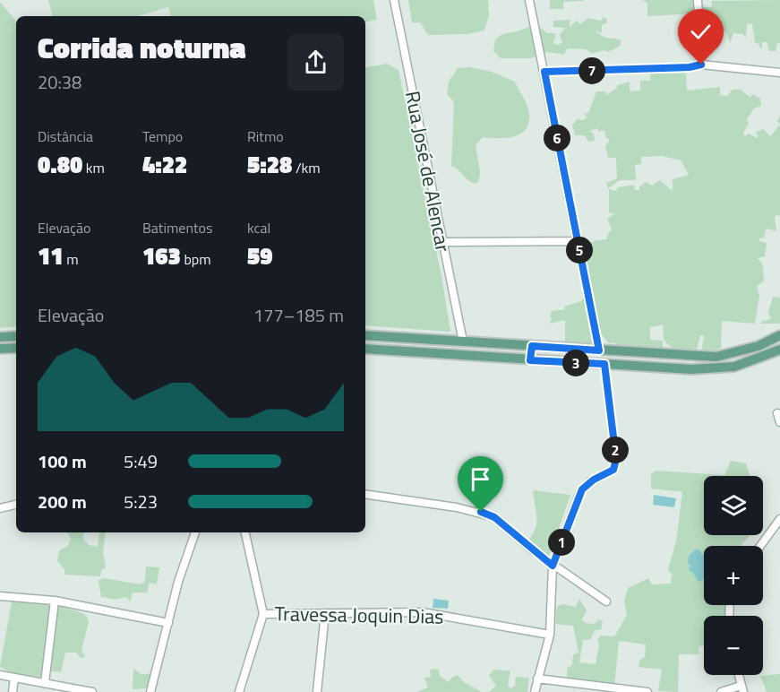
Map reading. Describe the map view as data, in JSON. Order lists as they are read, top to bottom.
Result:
{
  "streets": {
    "street": ["Rua José de Alencar", "Travessa Joquin Dias"]
  },
  "page": {
    "heading": ["Corrida noturna", "20:38"],
    "pins": [
      "7",
      "6",
      "5",
      "3",
      "2",
      "1"
    ],
    "stats": [
      ["Distância", "0.80 km"],
      ["Tempo", "4:22"],
      ["Ritmo", "5:28 /km"],
      ["Elevação", "11 m"],
      ["Batimentos", "163 bpm"],
      ["kcal", "59"]
    ],
    "chart": ["Elevação", "177–185 m"],
    "list": [
      {
        "name": "100 m",
        "note": "5:49"
      },
      {
        "name": "200 m",
        "note": "5:23"
      }
    ],
    "map_buttons": ["+", "−"]
  }
}
